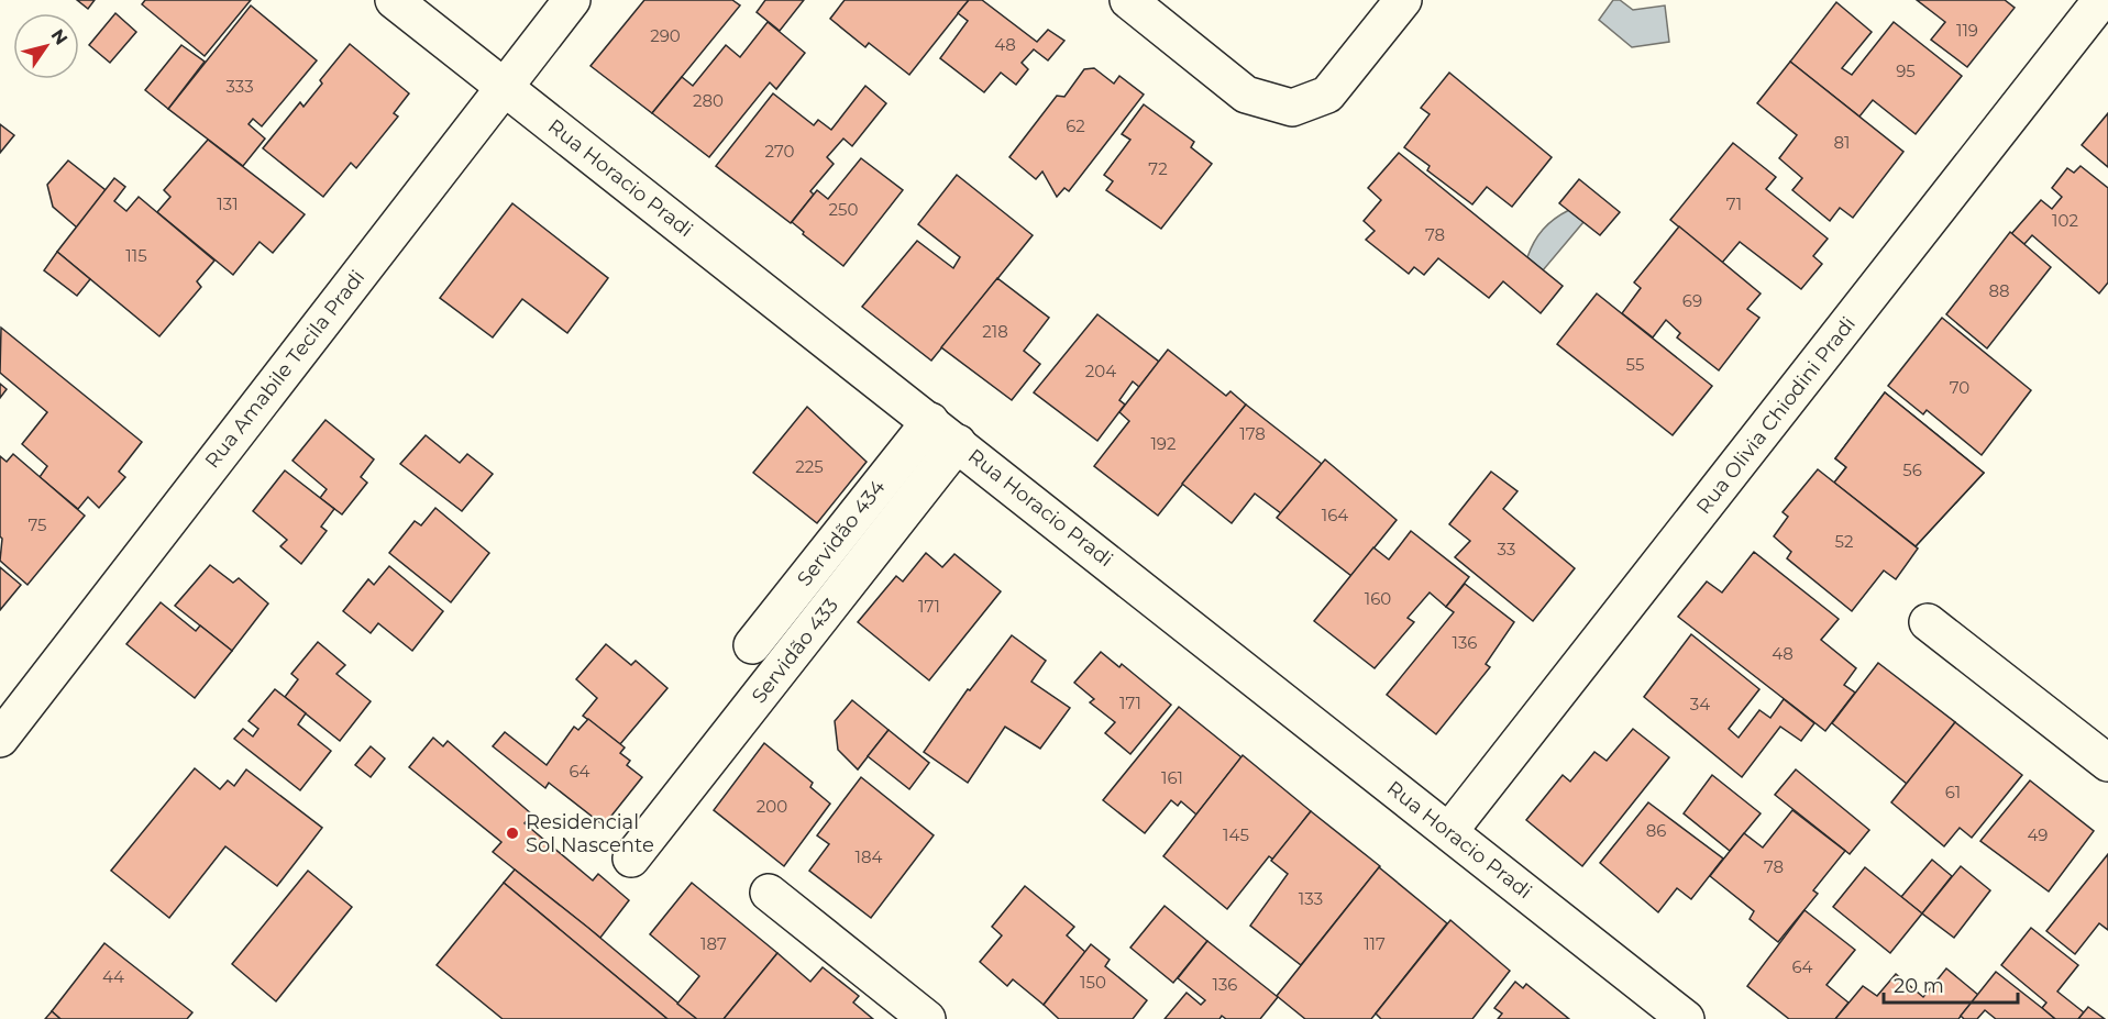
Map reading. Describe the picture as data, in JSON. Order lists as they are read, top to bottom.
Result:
{
  "streets": {
    "street": [
      "Rua Horacio Pradi",
      "Rua Amabile Tecila Pradi",
      "Rua Olivia Chiodini Pradi",
      "Servidão 434",
      "Servidão 433"
    ]
  },
  "crossings": [
    ["Rua Horacio Pradi", "Rua Amabile Tecila Pradi"],
    ["Rua Horacio Pradi", "Rua Olivia Chiodini Pradi"],
    ["Rua Horacio Pradi", "Servidão 434"],
    ["Rua Horacio Pradi", "Servidão 433"]
  ],
  "places": ["Residencial Sol Nascente"],
  "house_numbers": [
    "119",
    "290",
    "48",
    "95",
    "333",
    "280",
    "62",
    "81",
    "270",
    "72",
    "131",
    "71",
    "250",
    "102",
    "78",
    "115",
    "88",
    "69",
    "218",
    "55",
    "204",
    "70",
    "178",
    "192",
    "225",
    "56",
    "164",
    "75",
    "52",
    "33",
    "160",
    "171",
    "136",
    "48",
    "171",
    "34",
    "64",
    "161",
    "61",
    "200",
    "86",
    "145",
    "49",
    "184",
    "78",
    "133",
    "187",
    "117",
    "64",
    "44",
    "150",
    "136"
  ],
  "scale_bar": "20 m",
  "north": "top right"
}
